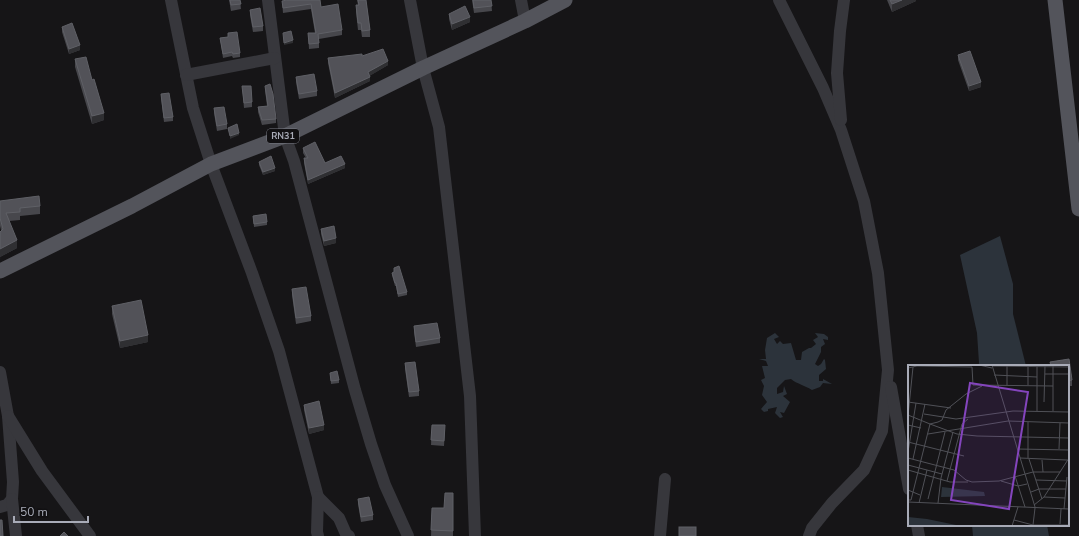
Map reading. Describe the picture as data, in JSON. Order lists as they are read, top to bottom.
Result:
{
  "streets": {
    "main road": ["RN31"]
  },
  "scale_bar": "50 m"
}
